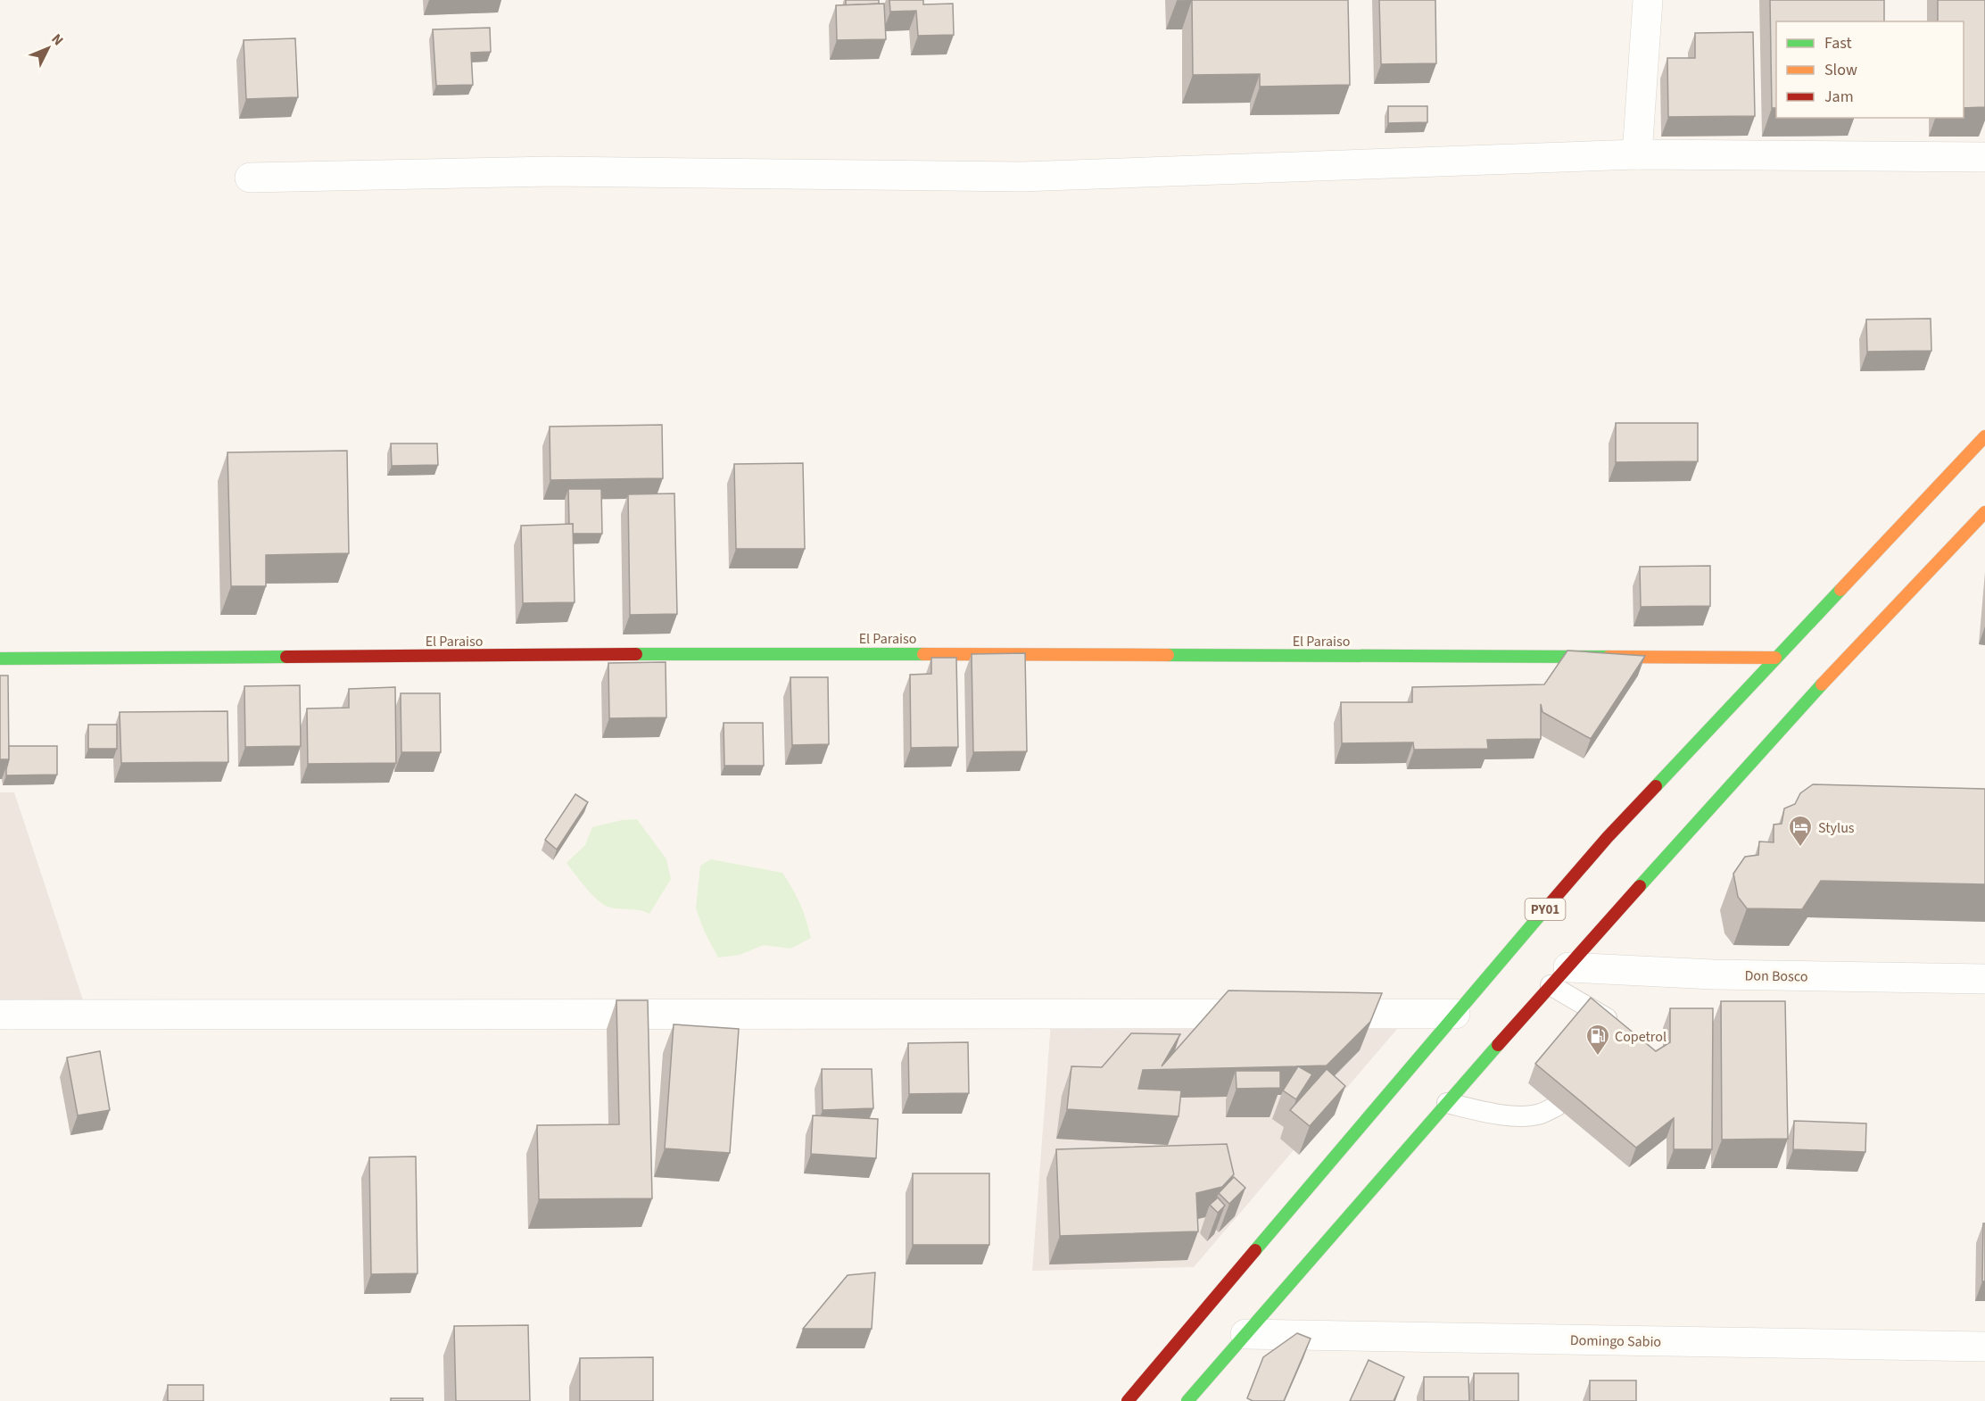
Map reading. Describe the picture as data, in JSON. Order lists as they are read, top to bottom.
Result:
{
  "streets": {
    "main road": ["El Paraiso", "PY01"],
    "street": ["Don Bosco", "Domingo Sabio"]
  },
  "crossings": [
    ["El Paraiso", "PY01"]
  ],
  "places": {
    "hotel": ["Stylus"],
    "fuel station": ["Copetrol"]
  },
  "legend": ["Fast", "Slow", "Jam"],
  "north": "top right"
}
